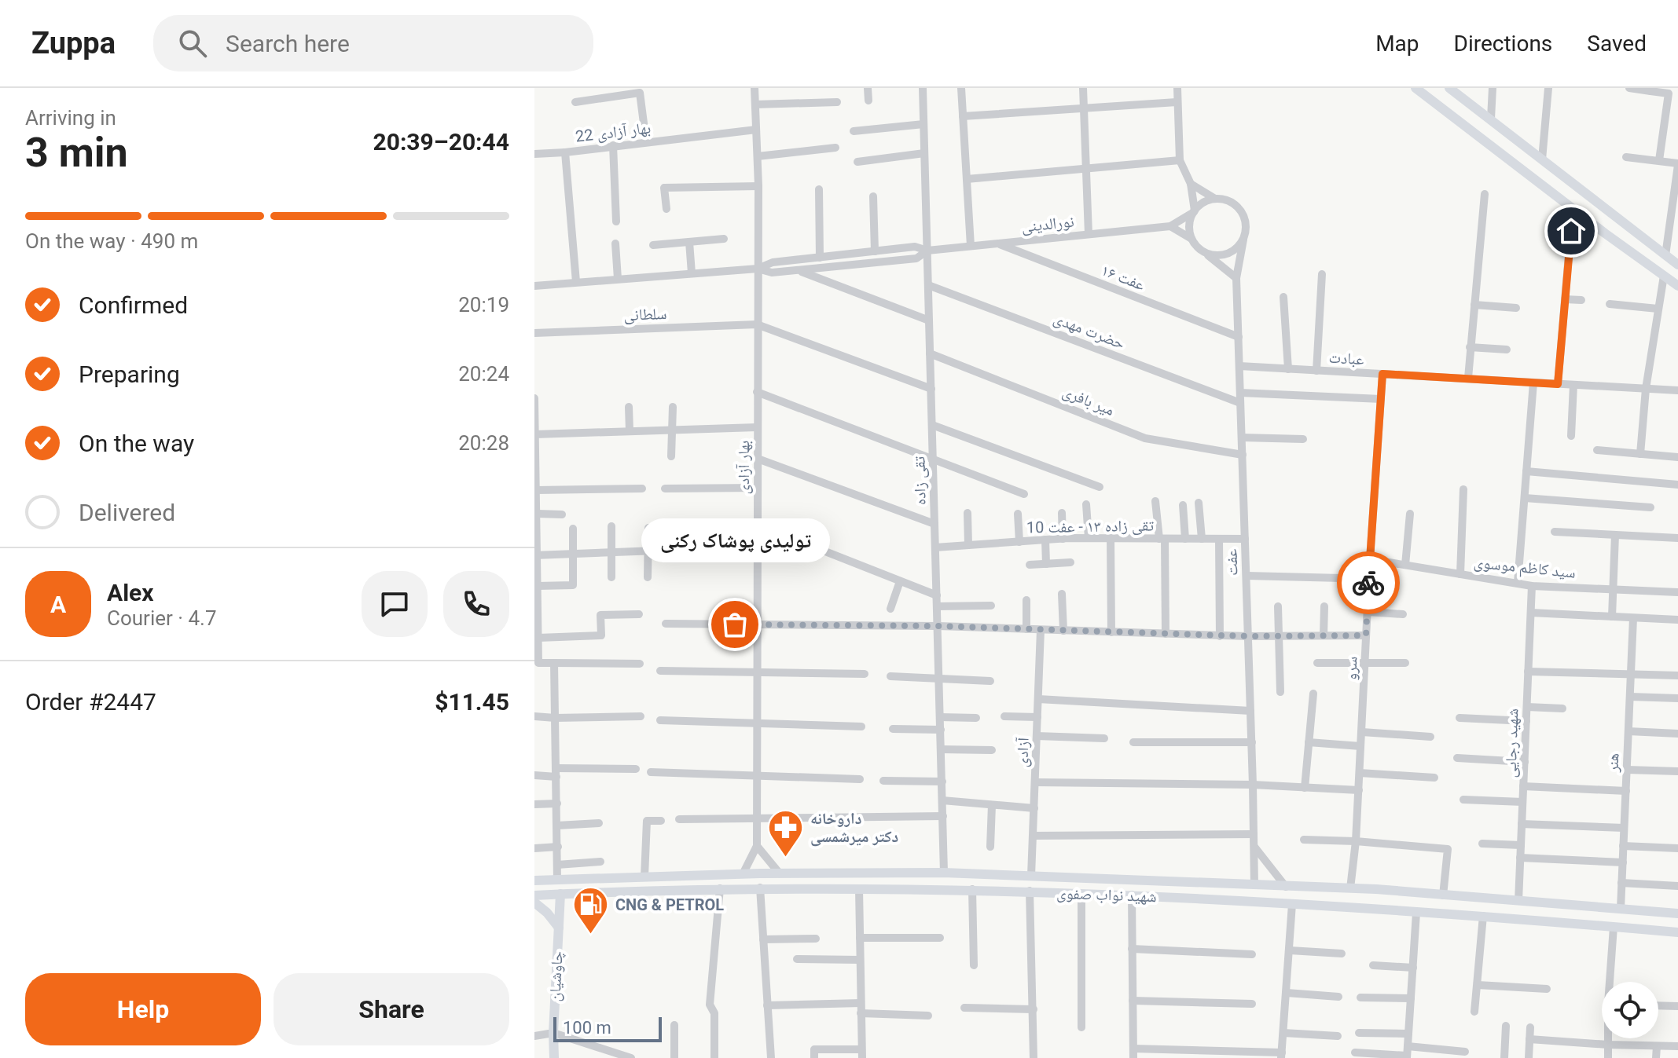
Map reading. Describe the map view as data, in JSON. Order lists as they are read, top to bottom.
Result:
{
  "streets": {
    "main road": ["شهید نواب صفوی", "چاوشیان"],
    "street": [
      "بهار آزادی 22",
      "نورالدینی",
      "عفت ۱۶",
      "سلطانی",
      "حضرت مهدی",
      "عبادت",
      "میر بافری",
      "بهار آزادی",
      "تقی زاده",
      "تقی زاده ۱۳ - عفت 10",
      "عفت",
      "سید کاظم موسوی",
      "سرو",
      "شهید رجایی",
      "آزادی",
      "هنر"
    ]
  },
  "crossings": [
    ["بهار آزادی 22", "نورالدینی"],
    ["بهار آزادی 22", "بهار آزادی"],
    ["نورالدینی", "عفت ۱۶"],
    ["نورالدینی", "بهار آزادی"],
    ["نورالدینی", "تقی زاده"],
    ["نورالدینی", "عفت"],
    ["عفت ۱۶", "عفت"],
    ["سلطانی", "بهار آزادی"],
    ["حضرت مهدی", "تقی زاده"],
    ["حضرت مهدی", "عفت"],
    ["عبادت", "عفت"],
    ["عبادت", "سرو"],
    ["میر بافری", "تقی زاده"],
    ["میر بافری", "عفت"],
    ["بهار آزادی", "شهید نواب صفوی"],
    ["تقی زاده", "تقی زاده ۱۳ - عفت 10"],
    ["تقی زاده", "شهید نواب صفوی"],
    ["تقی زاده ۱۳ - عفت 10", "عفت"],
    ["عفت", "شهید نواب صفوی"],
    ["سید کاظم موسوی", "سرو"],
    ["سید کاظم موسوی", "شهید رجایی"],
    ["سرو", "شهید نواب صفوی"],
    ["شهید رجایی", "شهید نواب صفوی"],
    ["آزادی", "شهید نواب صفوی"],
    ["هنر", "شهید نواب صفوی"],
    ["شهید نواب صفوی", "چاوشیان"]
  ],
  "places": {
    "other": ["تولیدی پوشاک رکنی"],
    "pharmacy": ["داروخانه دکتر میرشمسی"],
    "fuel station": ["CNG & PETROL"]
  },
  "scale_bar": "100 m",
  "page": {
    "header": "Zuppa",
    "search": "Search here",
    "nav": ["Map", "Directions", "Saved"],
    "heading": ["3 min", "Arriving in", "20:39–20:44"],
    "panel": [
      "Alex",
      "Courier · 4.7",
      "Order #2447",
      "$11.45"
    ],
    "bar": "On the way · 490 m",
    "list": [
      ["Confirmed", "20:19"],
      ["Preparing", "20:24"],
      ["On the way", "20:28"],
      "Delivered"
    ],
    "bubble": "تولیدی پوشاک رکنی",
    "round": "A",
    "buttons": ["Help", "Share"],
    "scale": "100 m"
  }
}
